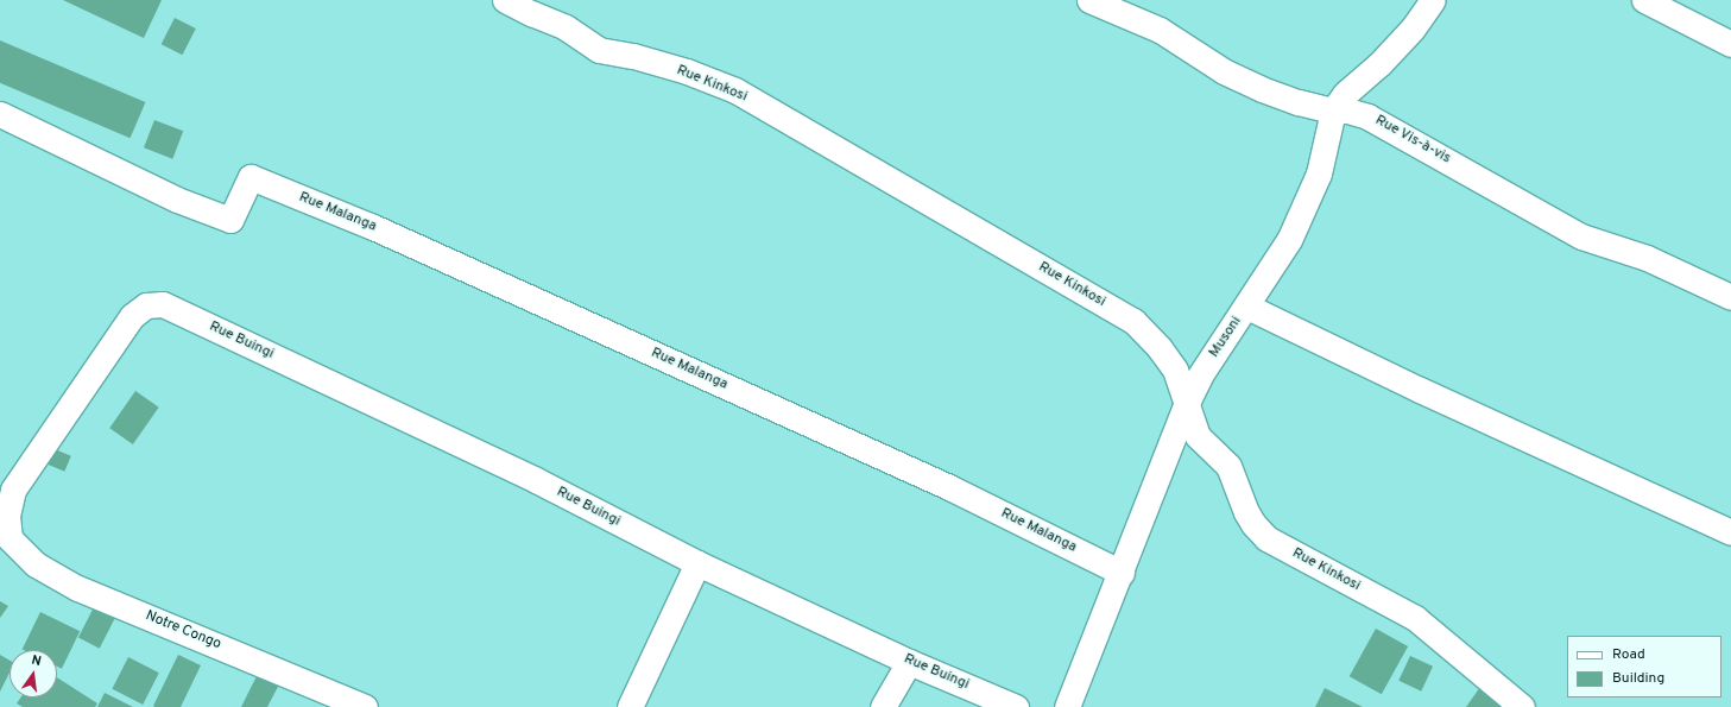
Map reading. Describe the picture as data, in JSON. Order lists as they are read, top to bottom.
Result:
{
  "streets": {
    "street": [
      "Rue Kinkosi",
      "Rue Vis-à-vis",
      "Rue Malanga",
      "Musoni",
      "Rue Buingi",
      "Notre Congo"
    ]
  },
  "crossings": [
    ["Rue Kinkosi", "Musoni"],
    ["Rue Vis-à-vis", "Musoni"],
    ["Rue Malanga", "Musoni"],
    ["Rue Buingi", "Notre Congo"]
  ],
  "legend": ["Road", "Building"],
  "north": "top"
}
